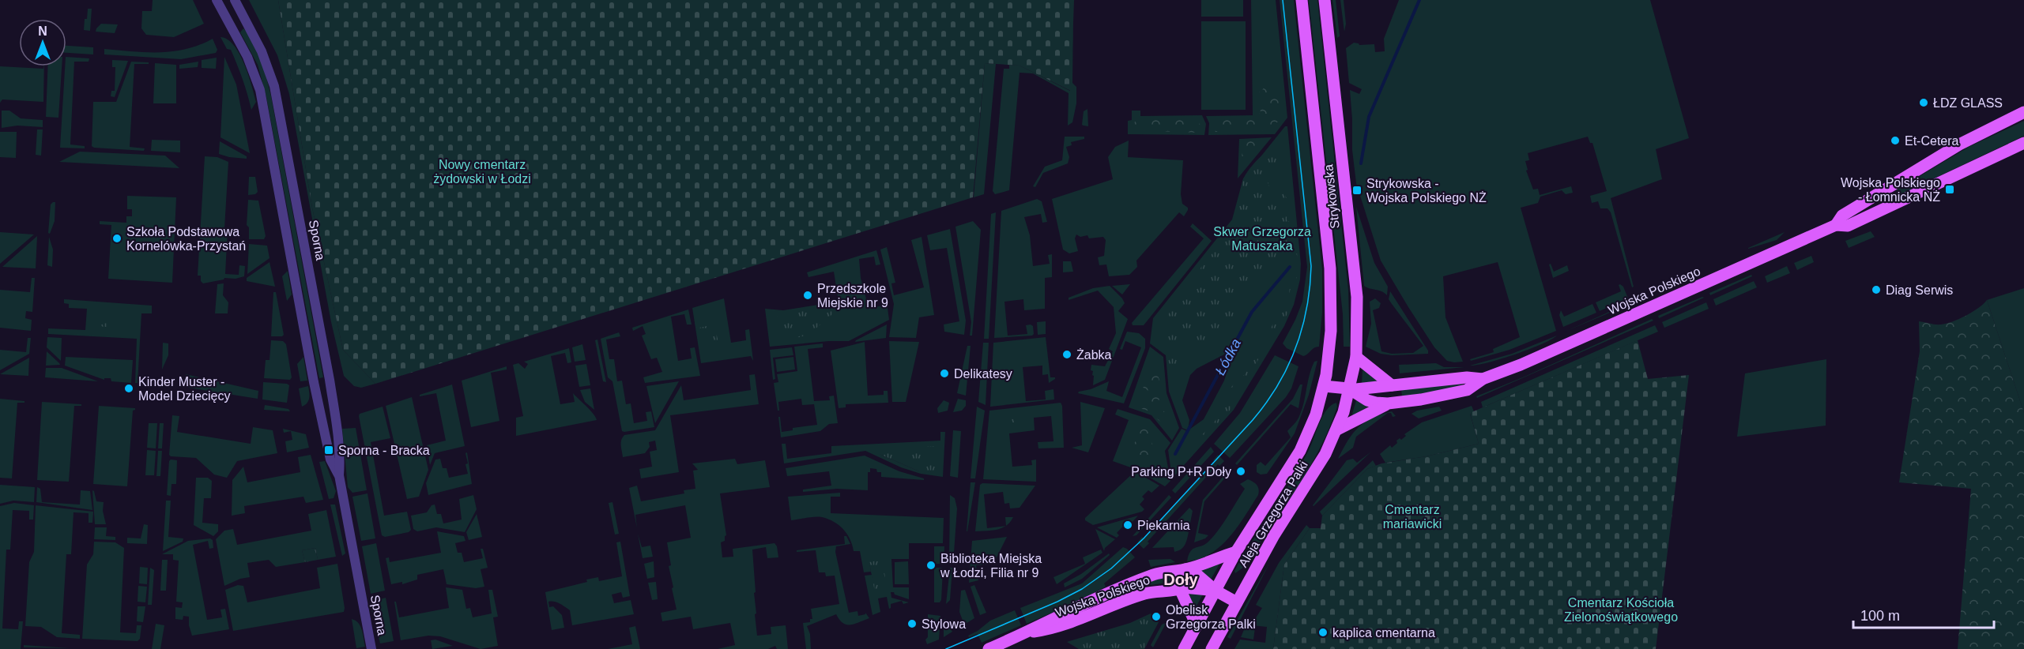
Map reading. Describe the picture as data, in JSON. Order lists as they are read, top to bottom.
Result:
{
  "streets": {
    "main road": ["Strykowska", "Wojska Polskiego", "Aleja Grzegorza Palki"],
    "street": ["Sporna"]
  },
  "crossings": [
    ["Strykowska", "Wojska Polskiego"],
    ["Strykowska", "Aleja Grzegorza Palki"],
    ["Wojska Polskiego", "Aleja Grzegorza Palki"]
  ],
  "districts": ["Doły"],
  "water": ["Łódka"],
  "parks": [
    "Nowy cmentarz żydowski w Łodzi",
    "Skwer Grzegorza Matuszaka",
    "Cmentarz mariawicki",
    "Cmentarz Kościoła Zielonoświątkowego"
  ],
  "places": {
    "other": [
      "ŁDZ GLASS",
      "Et-Cetera",
      "Szkoła Podstawowa Kornelówka-Przystań",
      "Diag Serwis",
      "Przedszkole Miejskie nr 9",
      "Żabka",
      "Delikatesy",
      "Kinder Muster - Model Dziecięcy",
      "Parking P+R Doły",
      "Piekarnia",
      "Biblioteka Miejska w Łodzi, Filia nr 9",
      "Obelisk Grzegorza Palki",
      "Stylowa",
      "kaplica cmentarna"
    ],
    "transit": ["Wojska Polskiego - Łomnicka NŻ", "Strykowska - Wojska Polskiego NŻ", "Sporna - Bracka"]
  },
  "scale_bar": "100 m",
  "north": "top"
}
